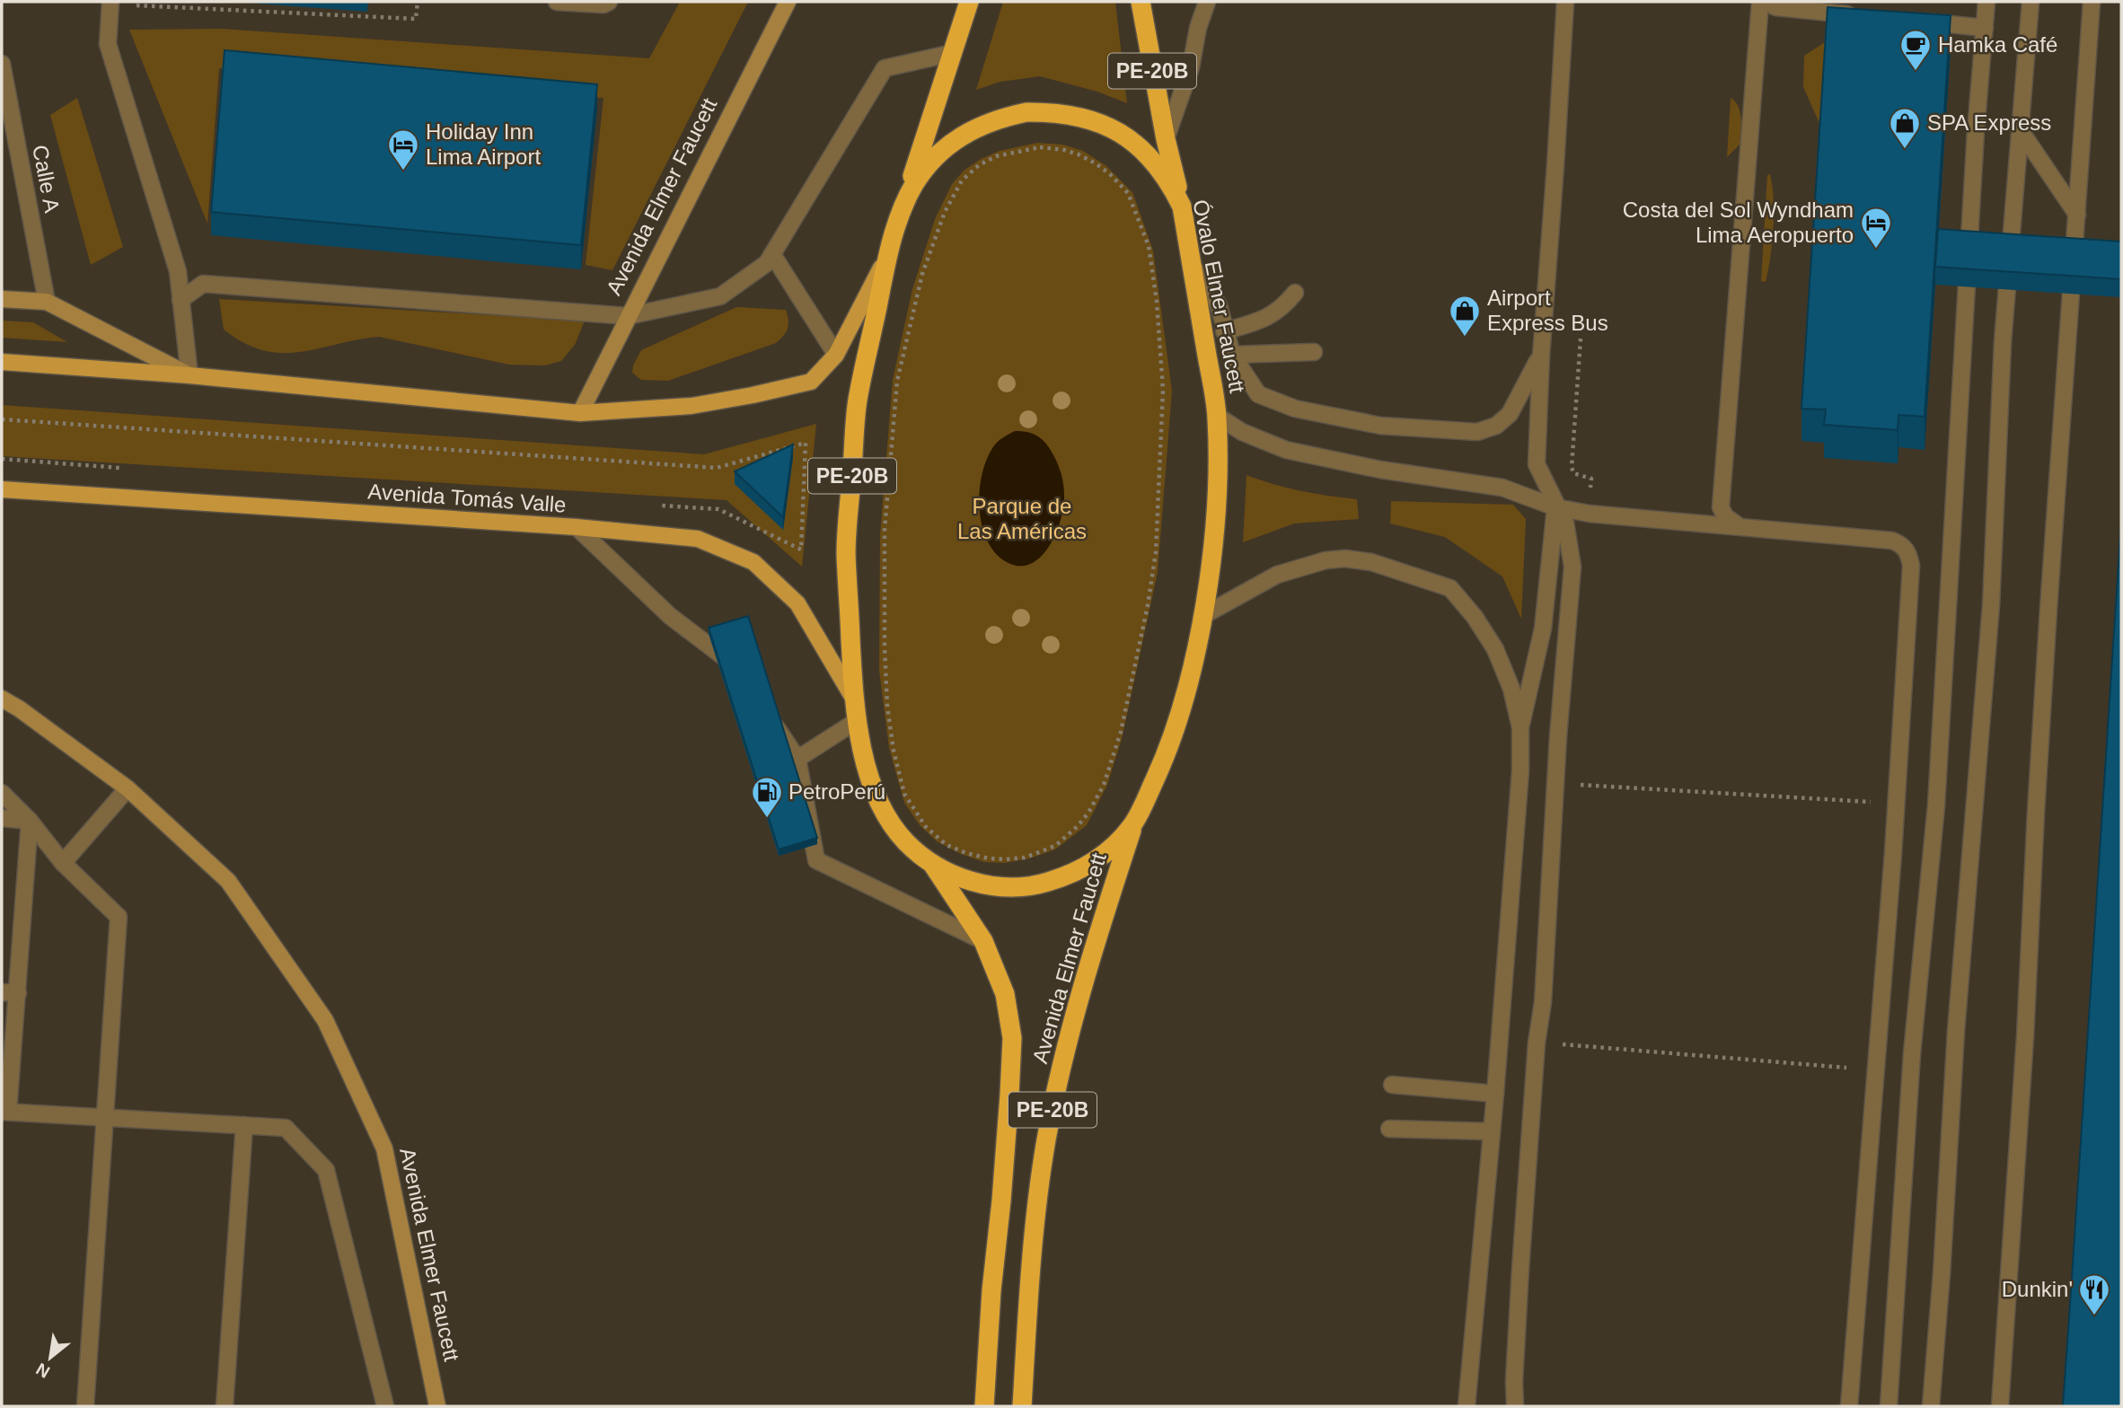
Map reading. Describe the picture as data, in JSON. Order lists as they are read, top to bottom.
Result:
{
  "streets": {
    "highway": ["PE-20B", "Avenida Elmer Faucett", "Óvalo Elmer Faucett"],
    "main road": ["Avenida Tomás Valle"],
    "street": ["Calle A"]
  },
  "crossings": [
    ["PE-20B", "Óvalo Elmer Faucett"],
    ["Avenida Elmer Faucett", "Óvalo Elmer Faucett"],
    ["Óvalo Elmer Faucett", "Avenida Tomás Valle"]
  ],
  "parks": ["Parque de Las Américas"],
  "places": {
    "cafe": ["Hamka Café"],
    "shop": ["SPA Express", "Airport Express Bus"],
    "hotel": ["Holiday Inn Lima Airport", "Costa del Sol Wyndham Lima Aeropuerto"],
    "fuel station": ["PetroPerú"],
    "restaurant": ["Dunkin'"]
  },
  "north": "bottom left"
}
